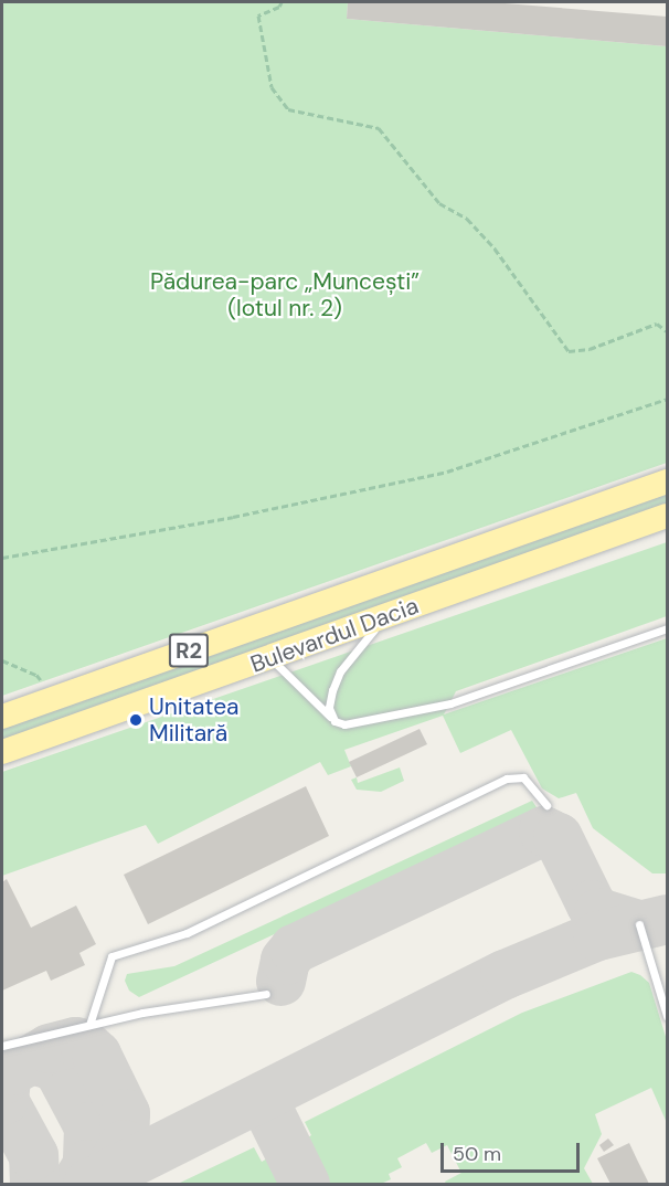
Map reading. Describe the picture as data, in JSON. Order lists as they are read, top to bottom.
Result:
{
  "streets": {
    "main road": ["Bulevardul Dacia", "R2"]
  },
  "parks": ["Pădurea-parc „Muncești” (lotul nr. 2)"],
  "places": ["Unitatea Militară"],
  "scale_bar": "50 m"
}
